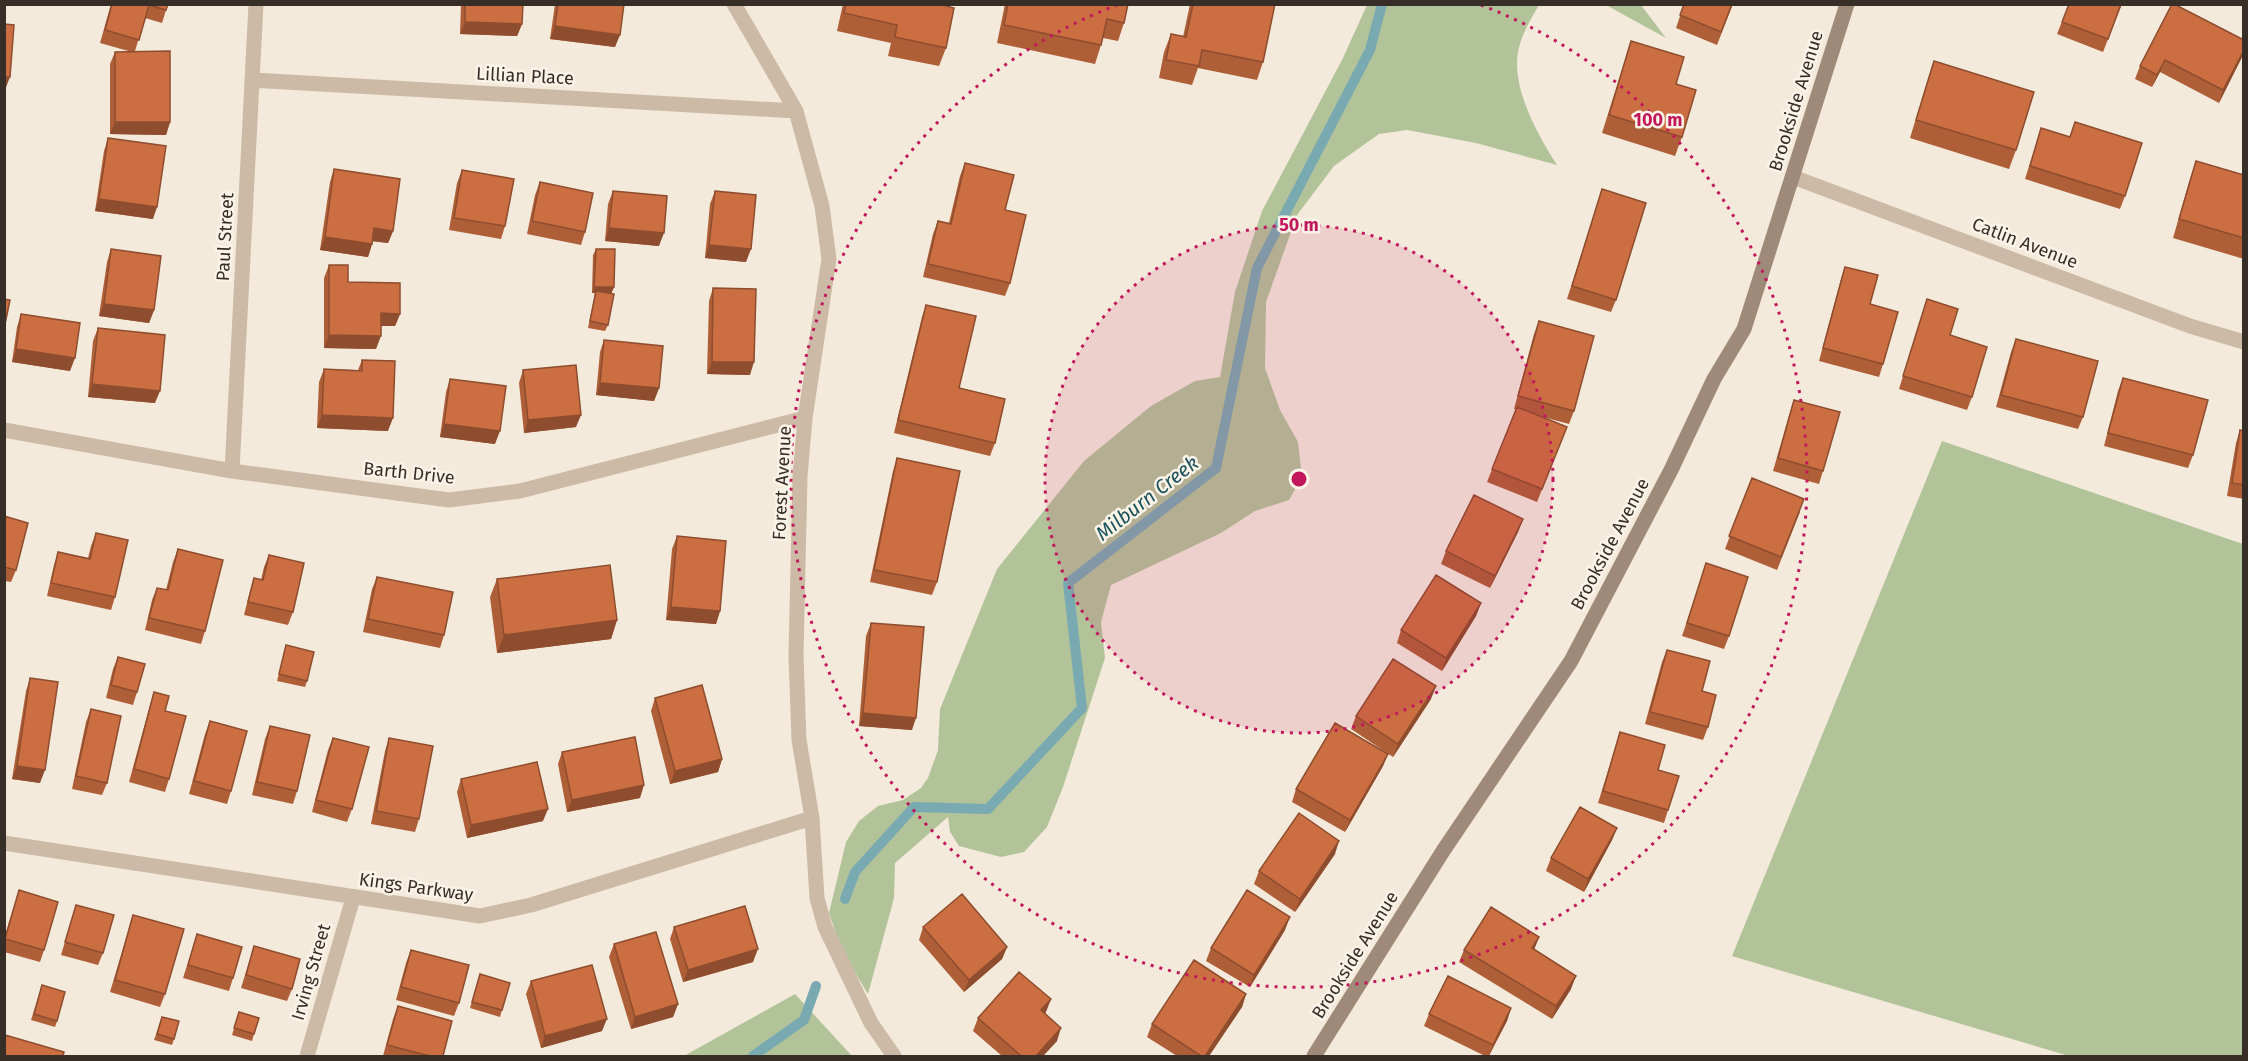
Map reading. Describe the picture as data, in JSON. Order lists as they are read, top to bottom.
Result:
{
  "streets": {
    "main road": ["Brookside Avenue"],
    "street": [
      "Lillian Place",
      "Paul Street",
      "Catlin Avenue",
      "Barth Drive",
      "Forest Avenue",
      "Kings Parkway",
      "Irving Street"
    ]
  },
  "crossings": [
    ["Lillian Place", "Paul Street"],
    ["Lillian Place", "Forest Avenue"],
    ["Brookside Avenue", "Catlin Avenue"],
    ["Paul Street", "Barth Drive"],
    ["Barth Drive", "Forest Avenue"],
    ["Forest Avenue", "Kings Parkway"],
    ["Kings Parkway", "Irving Street"]
  ],
  "water": ["Milburn Creek"],
  "rings": ["100 m", "50 m"]
}
